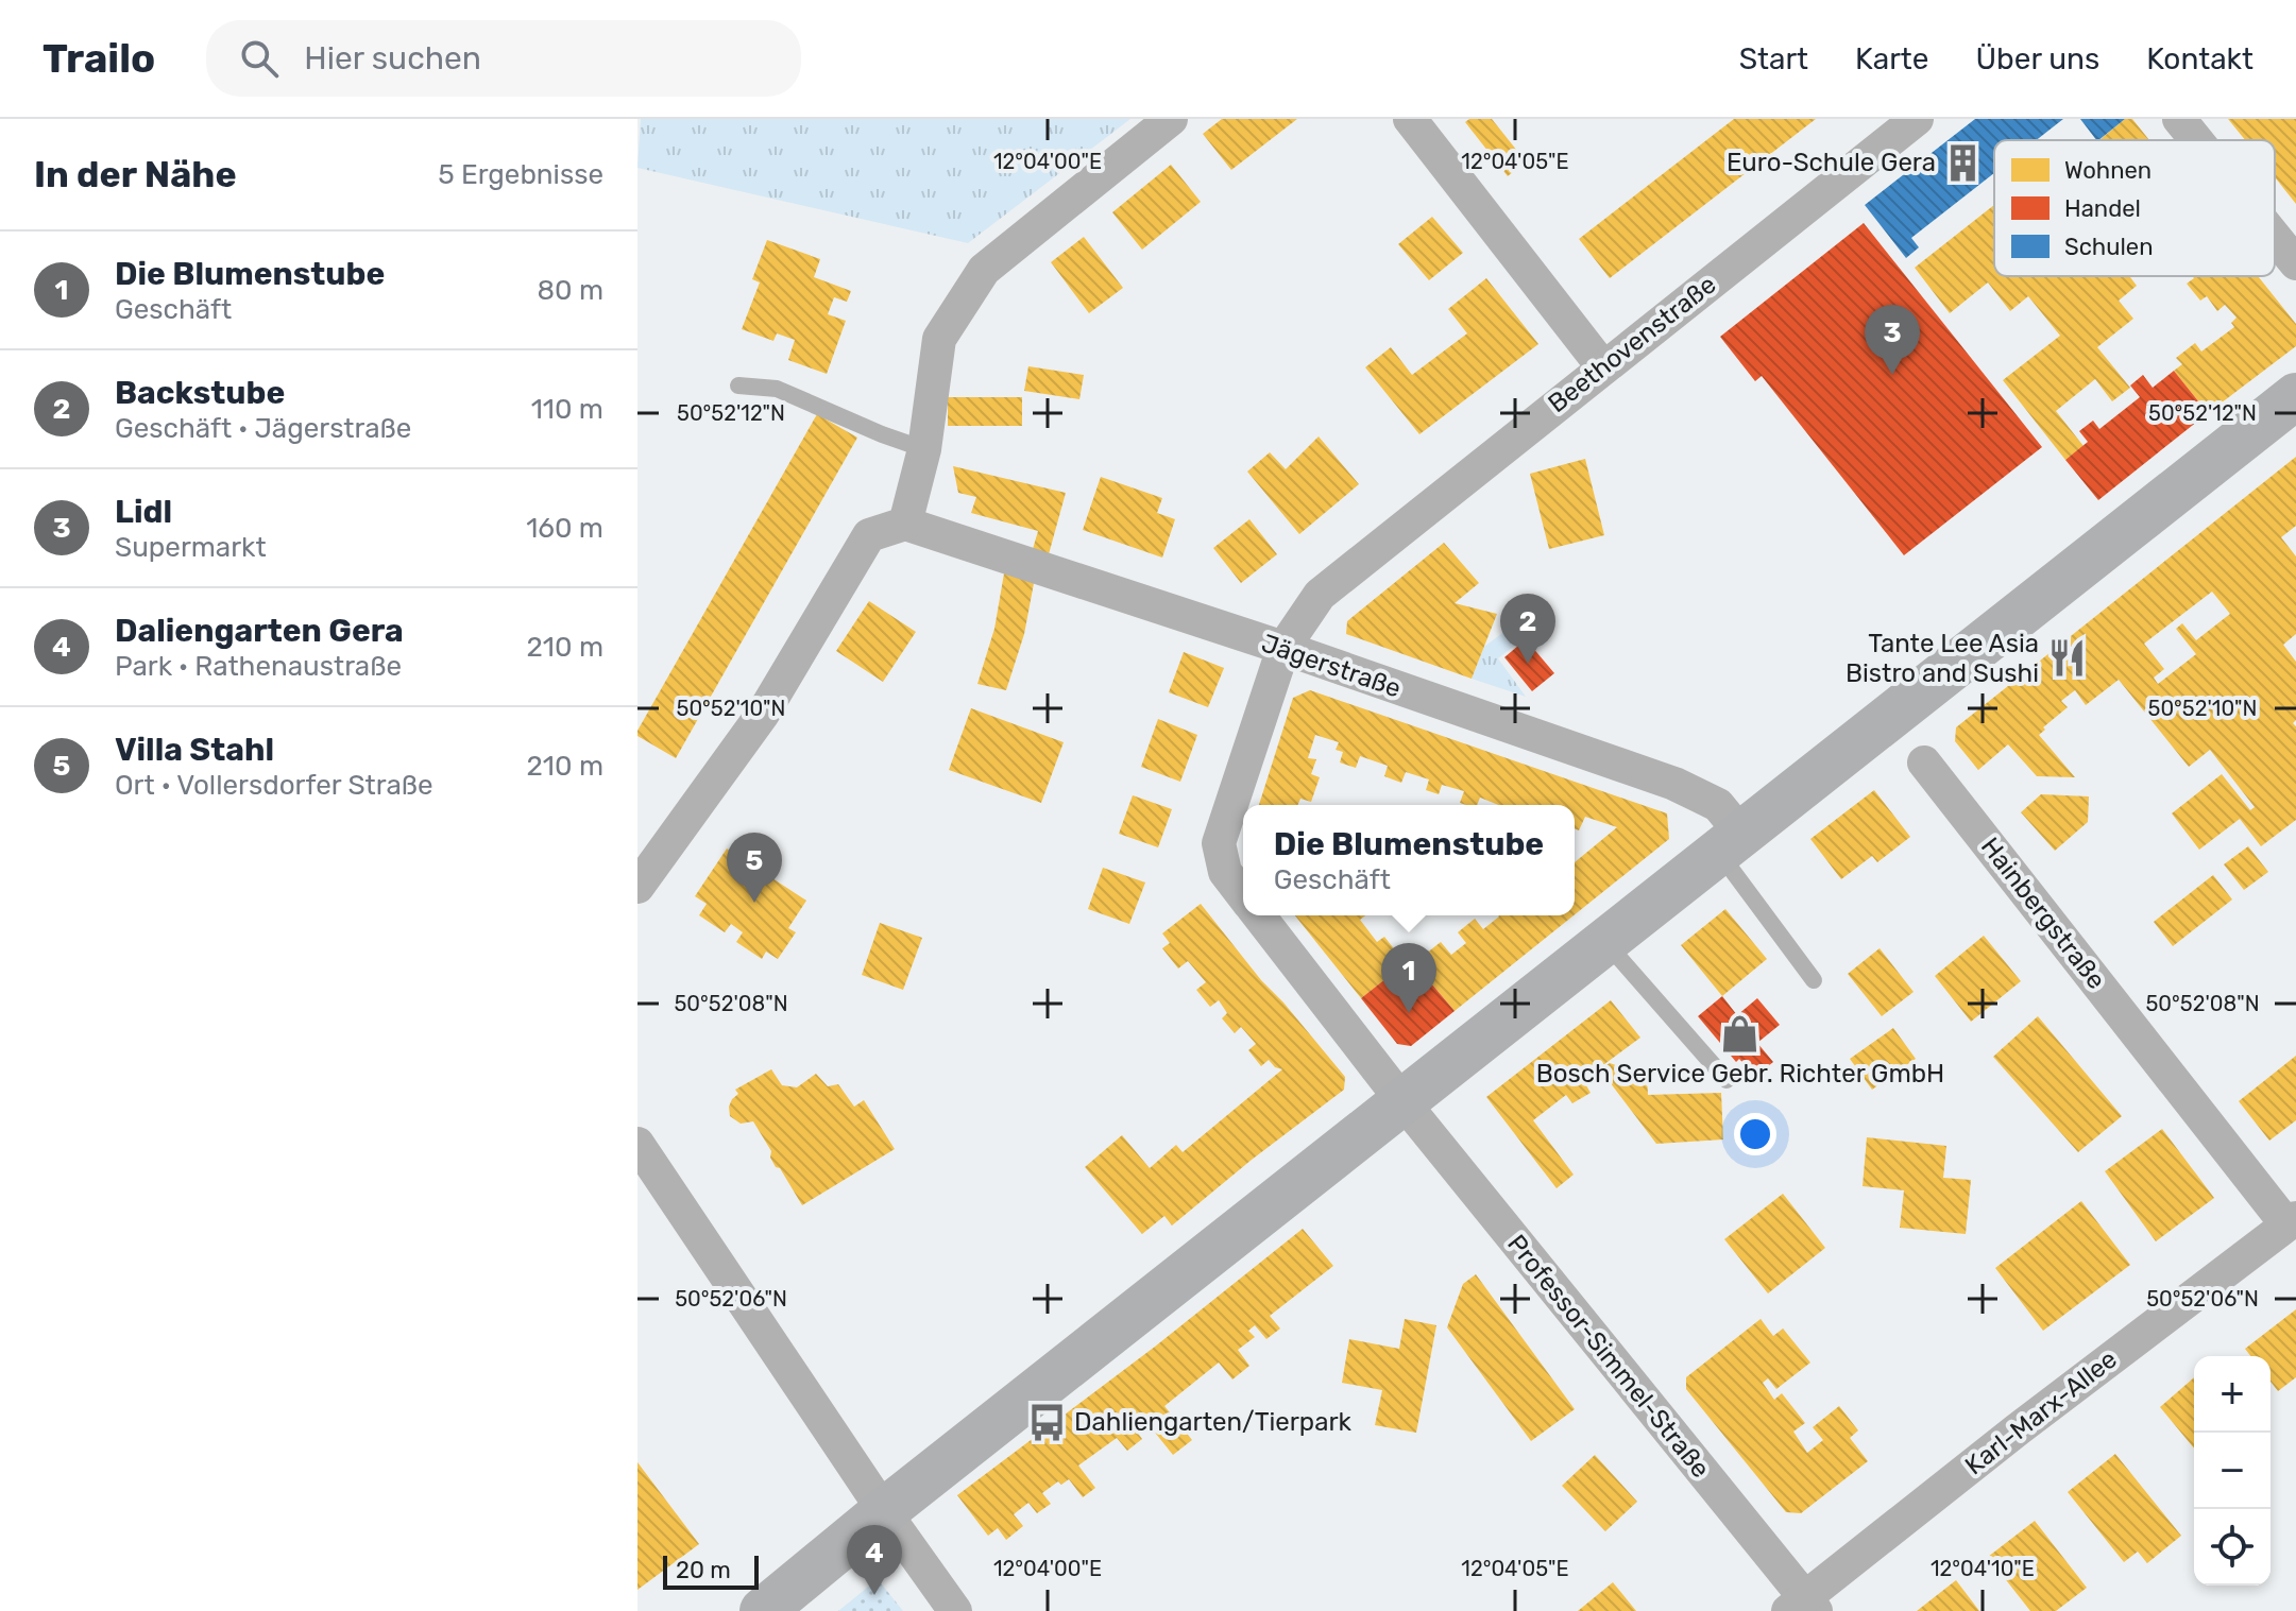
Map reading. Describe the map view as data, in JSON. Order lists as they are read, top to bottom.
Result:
{
  "streets": {
    "street": [
      "Beethovenstraße",
      "Jägerstraße",
      "Hainbergstraße",
      "Professor-Simmel-Straße",
      "Karl-Marx-Allee"
    ]
  },
  "crossings": [
    ["Beethovenstraße", "Jägerstraße"],
    ["Hainbergstraße", "Karl-Marx-Allee"],
    ["Professor-Simmel-Straße", "Karl-Marx-Allee"]
  ],
  "places": {
    "building": ["Euro-Schule Gera"],
    "restaurant": ["Tante Lee Asia Bistro and Sushi"],
    "shop": ["Bosch Service Gebr. Richter GmbH"],
    "bus stop": ["Dahliengarten/Tierpark"]
  },
  "legend": ["Wohnen", "Handel", "Schulen"],
  "scale_bar": "20 m",
  "page": {
    "header": "Trailo",
    "search": "Hier suchen",
    "nav": [
      "Start",
      "Karte",
      "Über uns",
      "Kontakt"
    ],
    "heading": ["In der Nähe", "5 Ergebnisse"],
    "list": [
      {
        "mark": "1",
        "name": "Die Blumenstube",
        "note": "Geschäft",
        "value": "80 m"
      },
      {
        "mark": "2",
        "name": "Backstube",
        "note": "Geschäft · Jägerstraße",
        "value": "110 m"
      },
      {
        "mark": "3",
        "name": "Lidl",
        "note": "Supermarkt",
        "value": "160 m"
      },
      {
        "mark": "4",
        "name": "Daliengarten Gera",
        "note": "Park · Rathenaustraße",
        "value": "210 m"
      },
      {
        "mark": "5",
        "name": "Villa Stahl",
        "note": "Ort · Vollersdorfer Straße",
        "value": "210 m"
      }
    ],
    "pins": [
      "3",
      "2",
      "5",
      "1",
      "4"
    ],
    "popup": ["Die Blumenstube", "Geschäft"],
    "map_buttons": ["+", "−"],
    "scale": "20 m"
  },
  "coordinates": [
    "12°04'00\"E",
    "12°04'05\"E",
    "50°52'12\"N",
    "50°52'10\"N",
    "50°52'08\"N",
    "50°52'06\"N",
    "12°04'10\"E"
  ]
}
